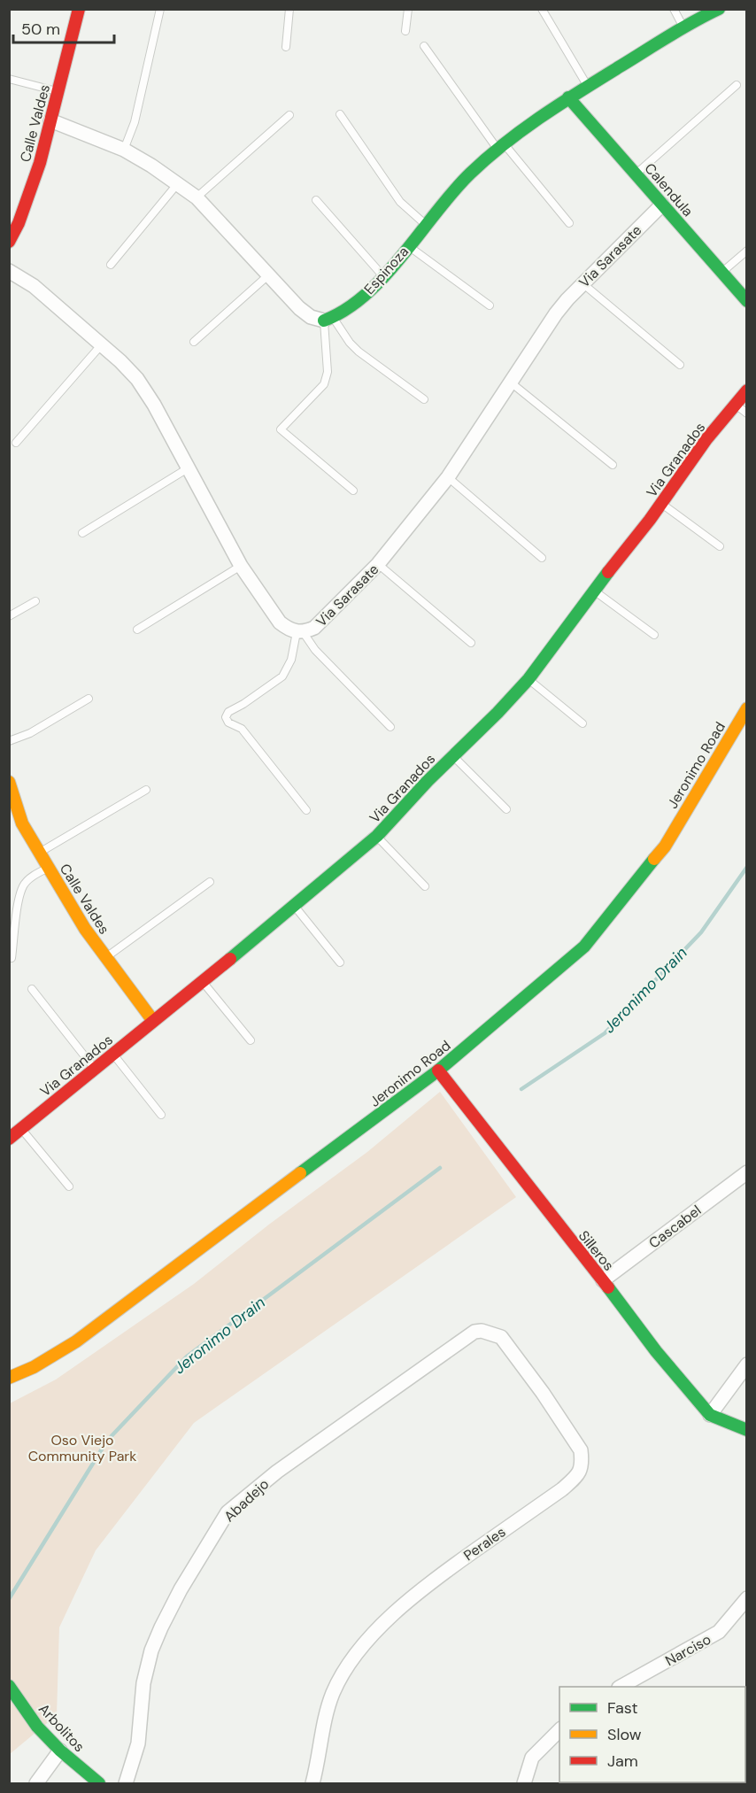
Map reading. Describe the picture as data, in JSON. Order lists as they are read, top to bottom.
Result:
{
  "streets": {
    "street": [
      "Calle Valdes",
      "Calendula",
      "Via Sarasate",
      "Espinoza",
      "Via Granados",
      "Jeronimo Road",
      "Cascabel",
      "Silleros",
      "Abadejo",
      "Perales",
      "Narciso",
      "Arbolitos"
    ]
  },
  "crossings": [
    ["Calle Valdes", "Via Granados"],
    ["Calendula", "Via Sarasate"],
    ["Calendula", "Espinoza"],
    ["Jeronimo Road", "Silleros"],
    ["Cascabel", "Silleros"],
    ["Abadejo", "Perales"]
  ],
  "water": ["Jeronimo Drain"],
  "parks": ["Oso Viejo Community Park"],
  "legend": ["Fast", "Slow", "Jam"],
  "scale_bar": "50 m"
}
